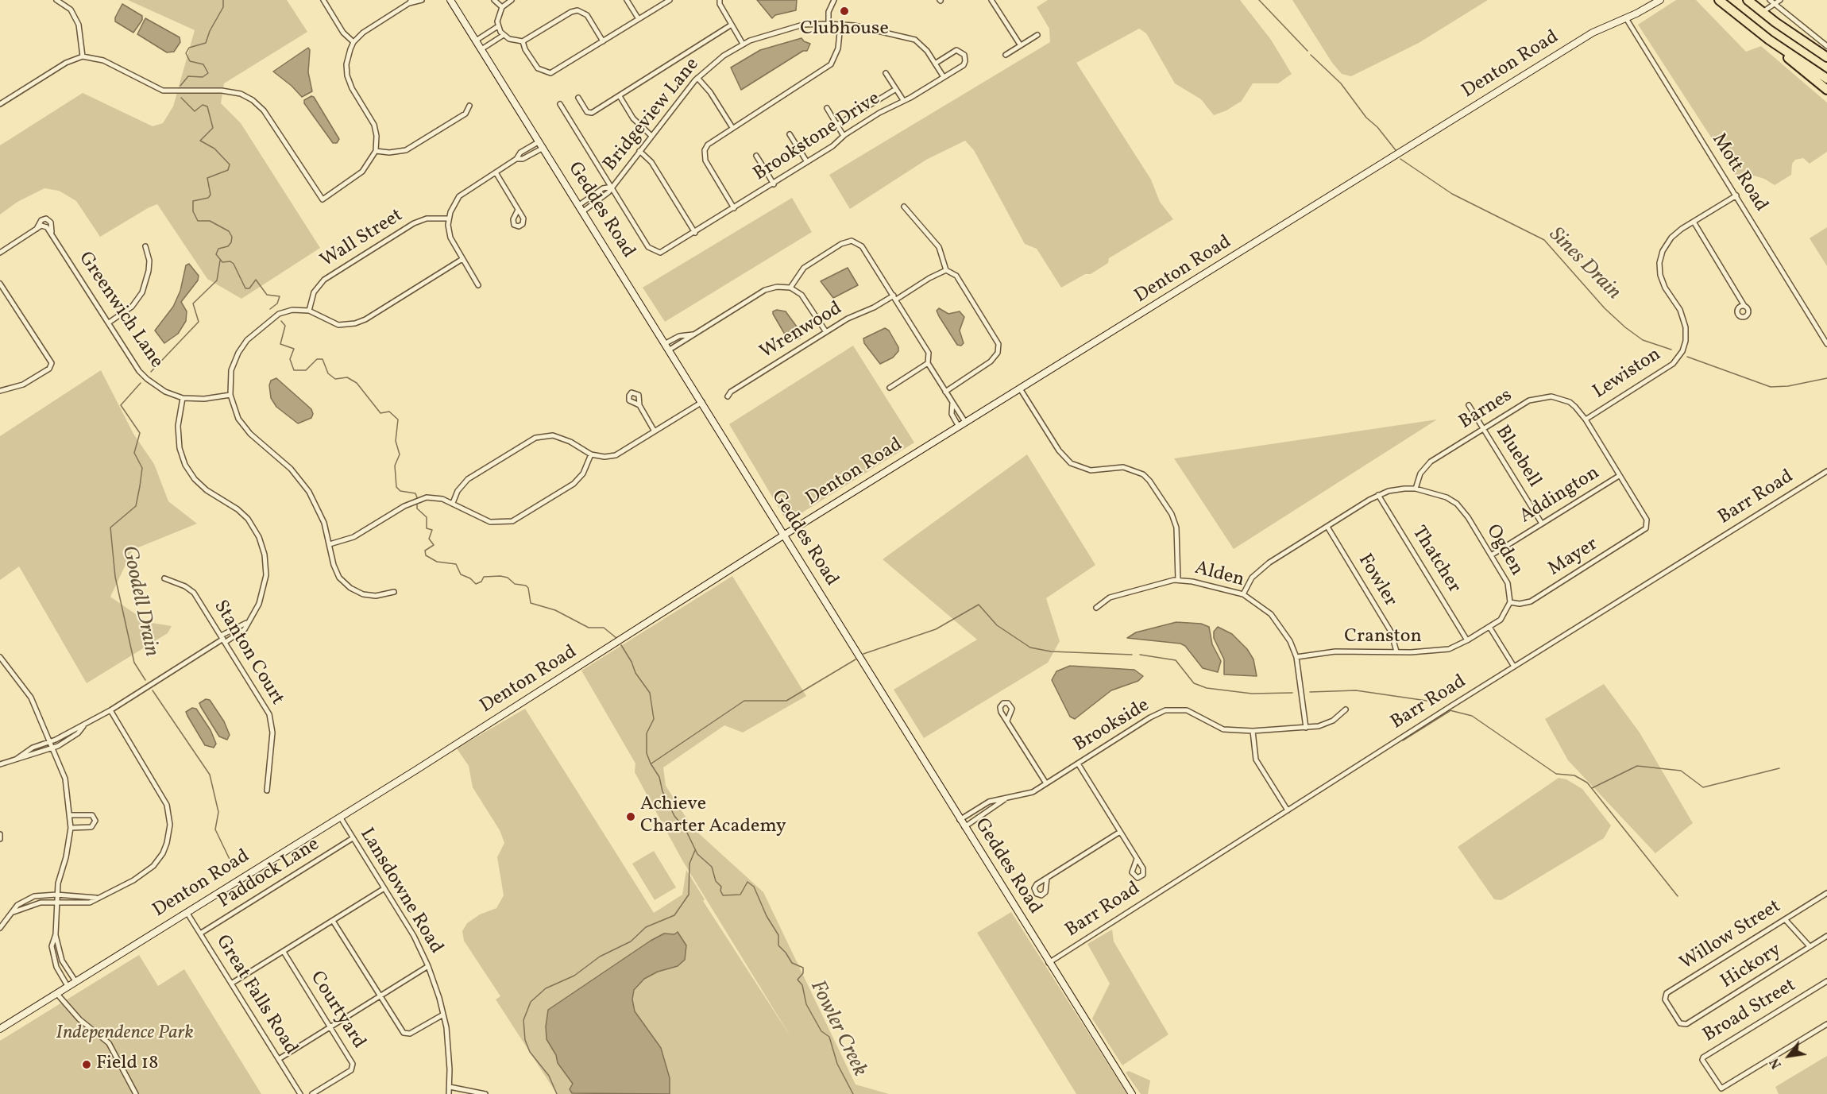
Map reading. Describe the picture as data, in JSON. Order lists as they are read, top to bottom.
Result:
{
  "streets": {
    "street": [
      "Denton Road",
      "Bridgeview Lane",
      "Brookstone Drive",
      "Mott Road",
      "Geddes Road",
      "Wall Street",
      "Greenwich Lane",
      "Wrenwood",
      "Lewiston",
      "Barnes",
      "Bluebell",
      "Addington",
      "Barr Road",
      "Ogden",
      "Mayer",
      "Thatcher",
      "Alden",
      "Fowler",
      "Cranston",
      "Stanton Court",
      "Brookside",
      "Paddock Lane",
      "Lansdowne Road",
      "Willow Street",
      "Hickory",
      "Great Falls Road",
      "Courtyard",
      "Broad Street"
    ]
  },
  "crossings": [
    ["Denton Road", "Mott Road"],
    ["Denton Road", "Geddes Road"],
    ["Denton Road", "Lansdowne Road"],
    ["Denton Road", "Great Falls Road"],
    ["Bridgeview Lane", "Brookstone Drive"],
    ["Bridgeview Lane", "Geddes Road"],
    ["Mott Road", "Lewiston"],
    ["Geddes Road", "Barr Road"],
    ["Geddes Road", "Brookside"],
    ["Lewiston", "Barnes"],
    ["Barnes", "Bluebell"],
    ["Barnes", "Addington"],
    ["Barnes", "Ogden"],
    ["Barnes", "Mayer"],
    ["Bluebell", "Addington"],
    ["Addington", "Ogden"],
    ["Ogden", "Mayer"],
    ["Ogden", "Thatcher"],
    ["Ogden", "Cranston"],
    ["Thatcher", "Cranston"],
    ["Alden", "Cranston"],
    ["Alden", "Brookside"],
    ["Fowler", "Cranston"],
    ["Paddock Lane", "Lansdowne Road"],
    ["Paddock Lane", "Great Falls Road"],
    ["Willow Street", "Hickory"]
  ],
  "water": ["Sines Drain", "Goodell Drain", "Fowler Creek"],
  "parks": ["Independence Park"],
  "places": ["Clubhouse", "Achieve Charter Academy", "Field 18"],
  "north": "bottom left"
}
